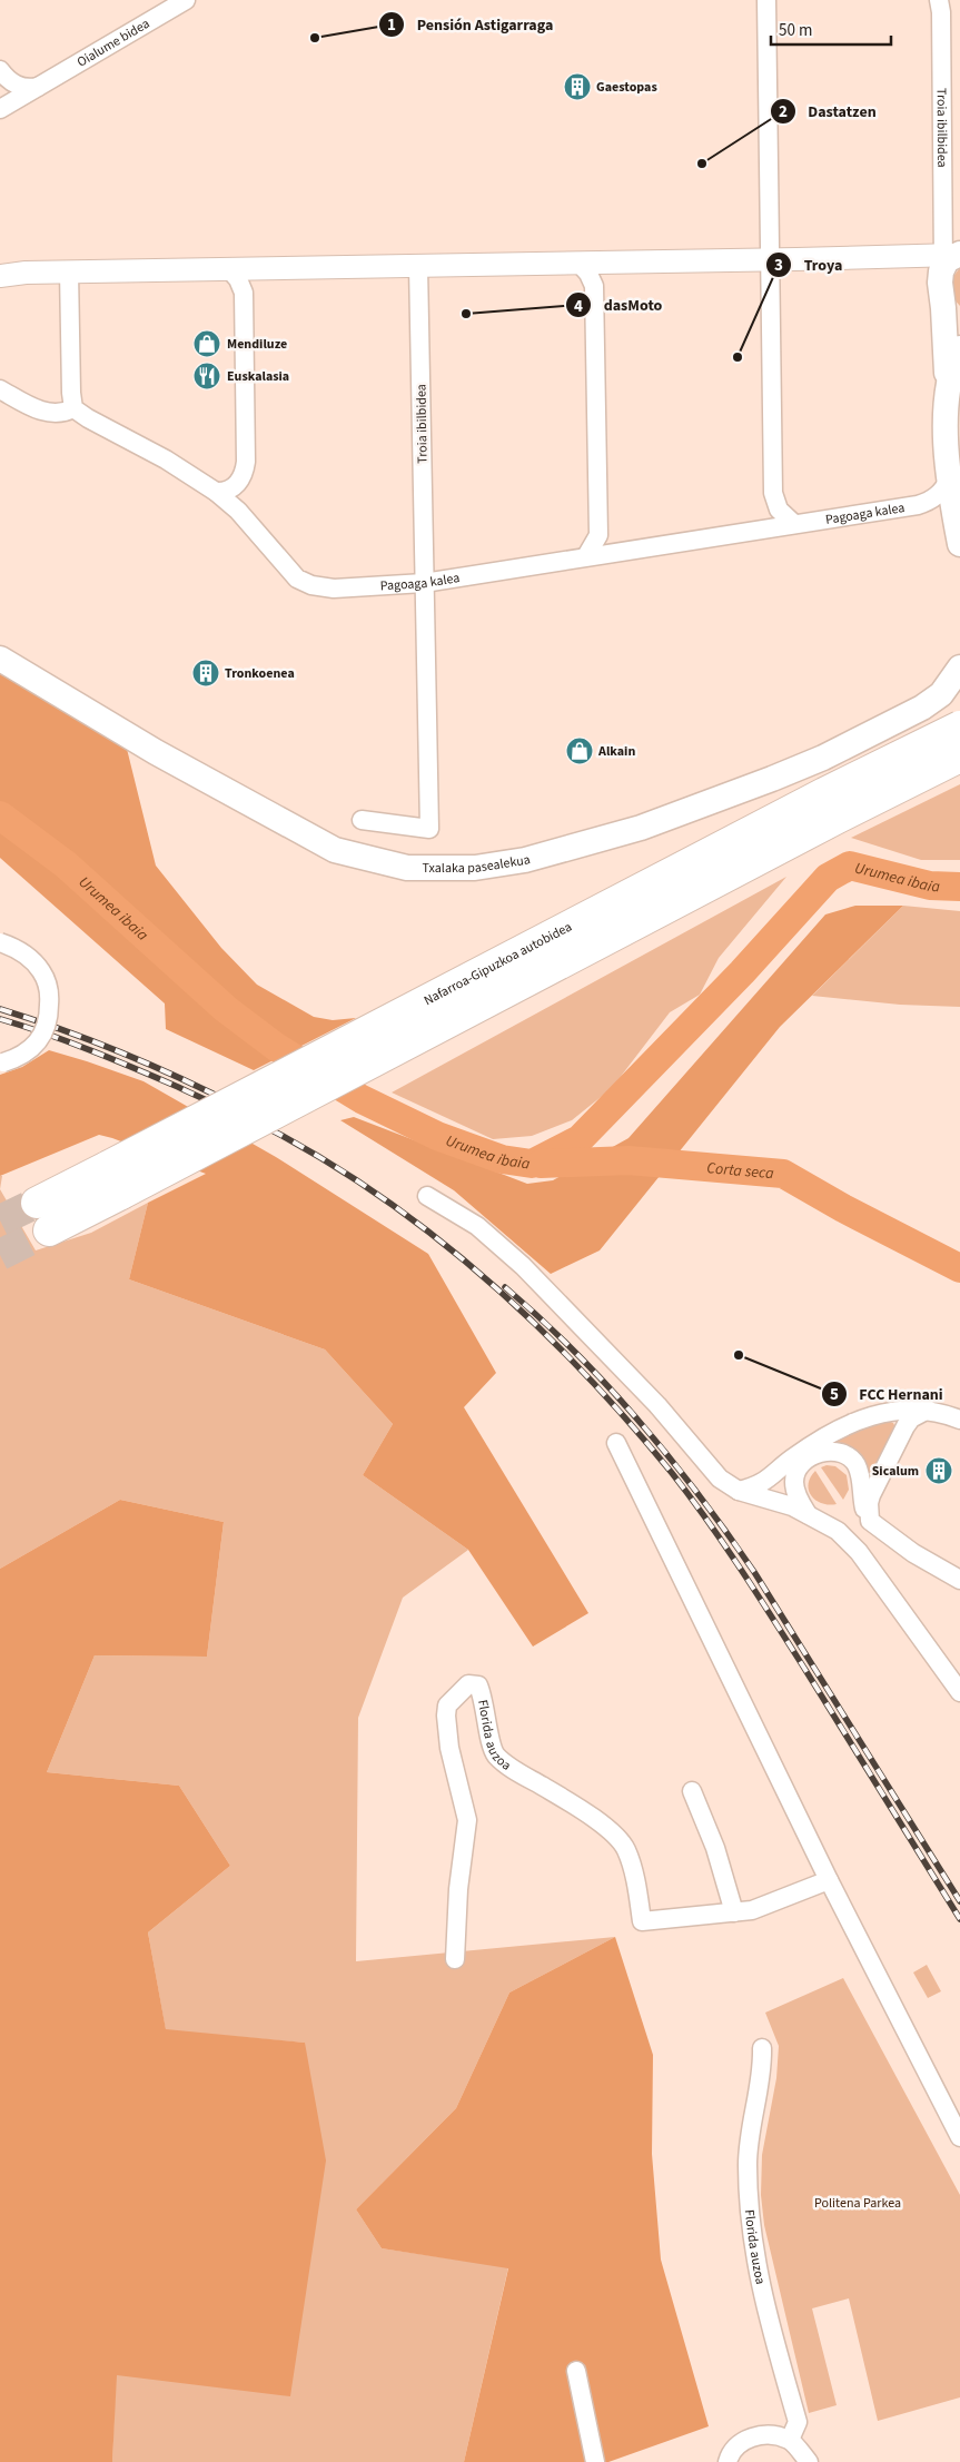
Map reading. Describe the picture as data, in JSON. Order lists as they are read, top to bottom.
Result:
{
  "streets": {
    "highway": ["Nafarroa-Gipuzkoa autobidea"],
    "main road": ["Troia ibilbidea", "Txalaka pasealekua"],
    "street": ["Oialume bidea", "Pagoaga kalea", "Florida auzoa"]
  },
  "crossings": [
    ["Troia ibilbidea", "Pagoaga kalea"]
  ],
  "water": ["Urumea ibaia", "Corta seca"],
  "parks": ["Politena Parkea"],
  "places": {
    "other": [
      "Pensión Astigarraga",
      "Dastatzen",
      "dasMoto",
      "Troya",
      "FCC Hernani"
    ],
    "building": ["Gaestopas", "Tronkoenea", "Sicalum"],
    "shop": ["Mendiluze", "Alkain"],
    "restaurant": ["Euskalasia"]
  },
  "scale_bar": "50 m"
}
